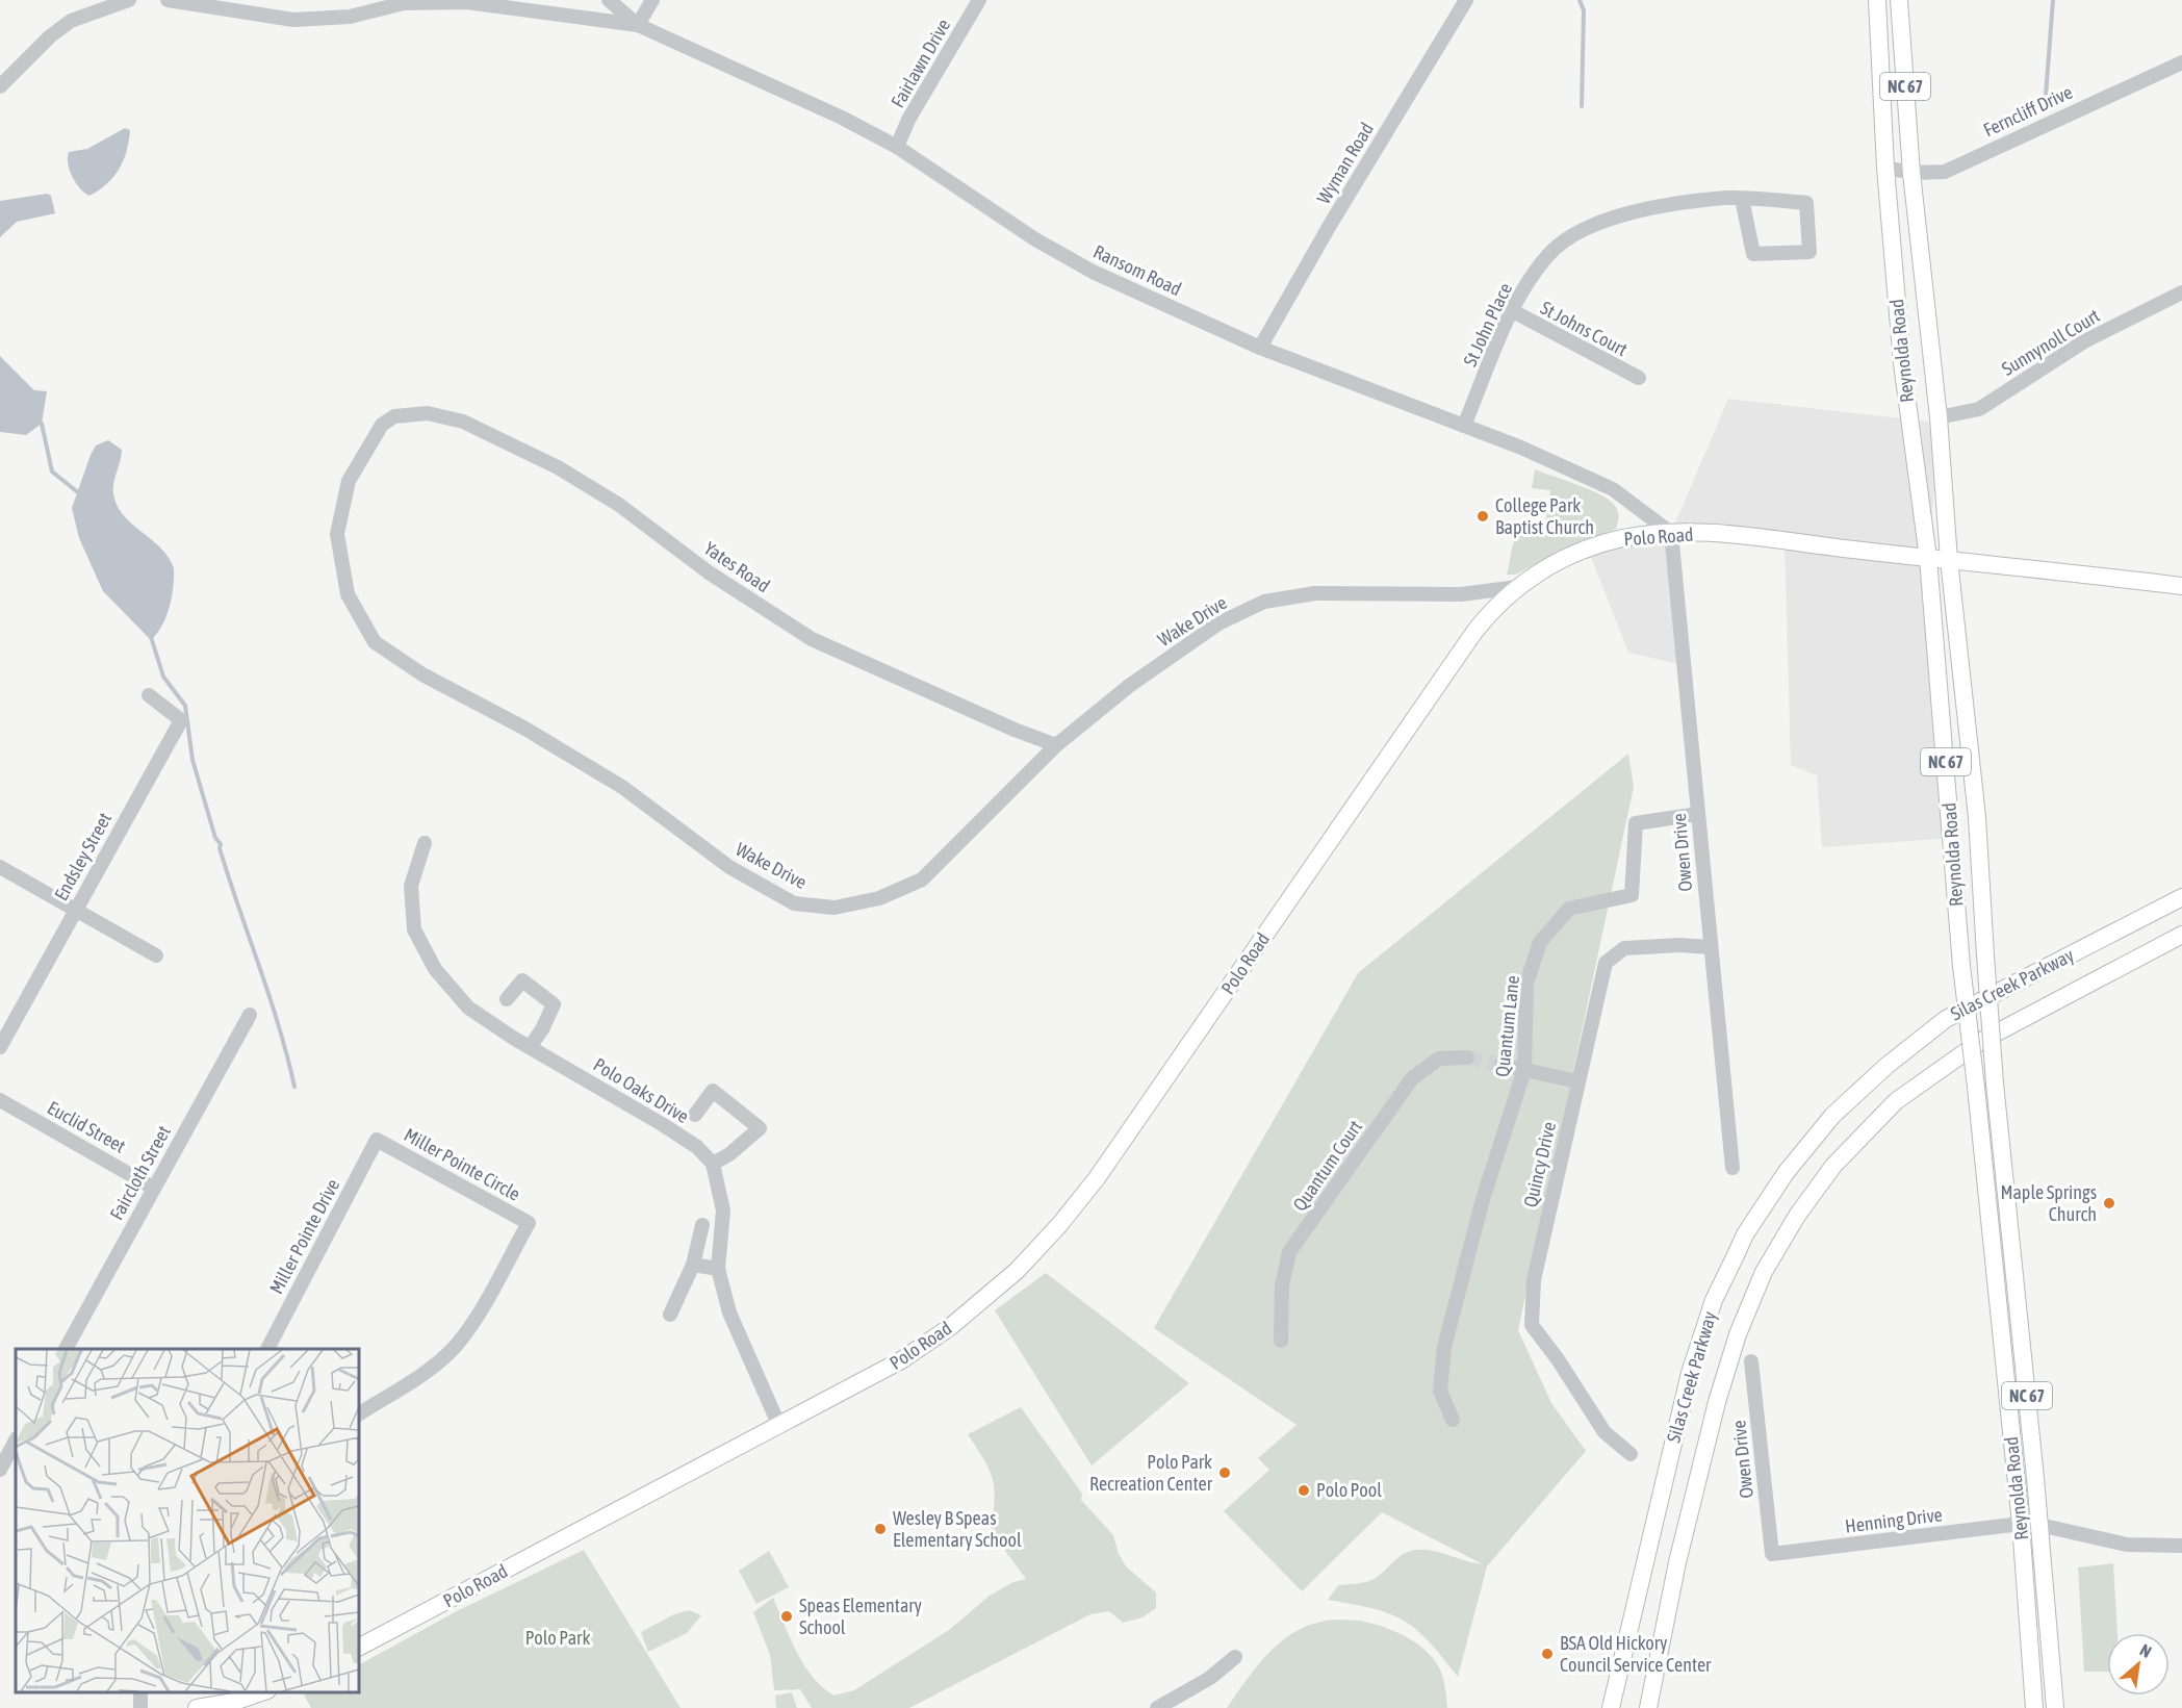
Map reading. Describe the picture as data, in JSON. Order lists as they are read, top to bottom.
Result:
{
  "streets": {
    "main road": [
      "NC 67",
      "Reynolda Road",
      "Polo Road",
      "Silas Creek Parkway"
    ],
    "street": [
      "Fairlawn Drive",
      "Ferncliff Drive",
      "Wyman Road",
      "Ransom Road",
      "St John Place",
      "St Johns Court",
      "Sunnynoll Court",
      "Yates Road",
      "Wake Drive",
      "Owen Drive",
      "Endsley Street",
      "Quantum Lane",
      "Polo Oaks Drive",
      "Euclid Street",
      "Miller Pointe Circle",
      "Quincy Drive",
      "Quantum Court",
      "Faircloth Street",
      "Miller Pointe Drive",
      "Henning Drive"
    ]
  },
  "crossings": [
    ["Fairlawn Drive", "Ransom Road"],
    ["Ferncliff Drive", "Reynolda Road"],
    ["Wyman Road", "Ransom Road"],
    ["Ransom Road", "St John Place"],
    ["Ransom Road", "Polo Road"],
    ["Ransom Road", "Owen Drive"],
    ["St John Place", "St Johns Court"],
    ["Sunnynoll Court", "Reynolda Road"],
    ["Reynolda Road", "Polo Road"],
    ["Reynolda Road", "Henning Drive"],
    ["Polo Road", "Wake Drive"],
    ["Polo Road", "Owen Drive"],
    ["Yates Road", "Wake Drive"],
    ["Owen Drive", "Quantum Lane"],
    ["Owen Drive", "Quincy Drive"],
    ["Owen Drive", "Henning Drive"],
    ["Euclid Street", "Faircloth Street"],
    ["Miller Pointe Circle", "Miller Pointe Drive"]
  ],
  "parks": ["Polo Park"],
  "places": [
    "College Park Baptist Church",
    "Maple Springs Church",
    "Polo Park Recreation Center",
    "Polo Pool",
    "Wesley B Speas Elementary School",
    "Speas Elementary School",
    "BSA Old Hickory Council Service Center"
  ],
  "north": "top right"
}
